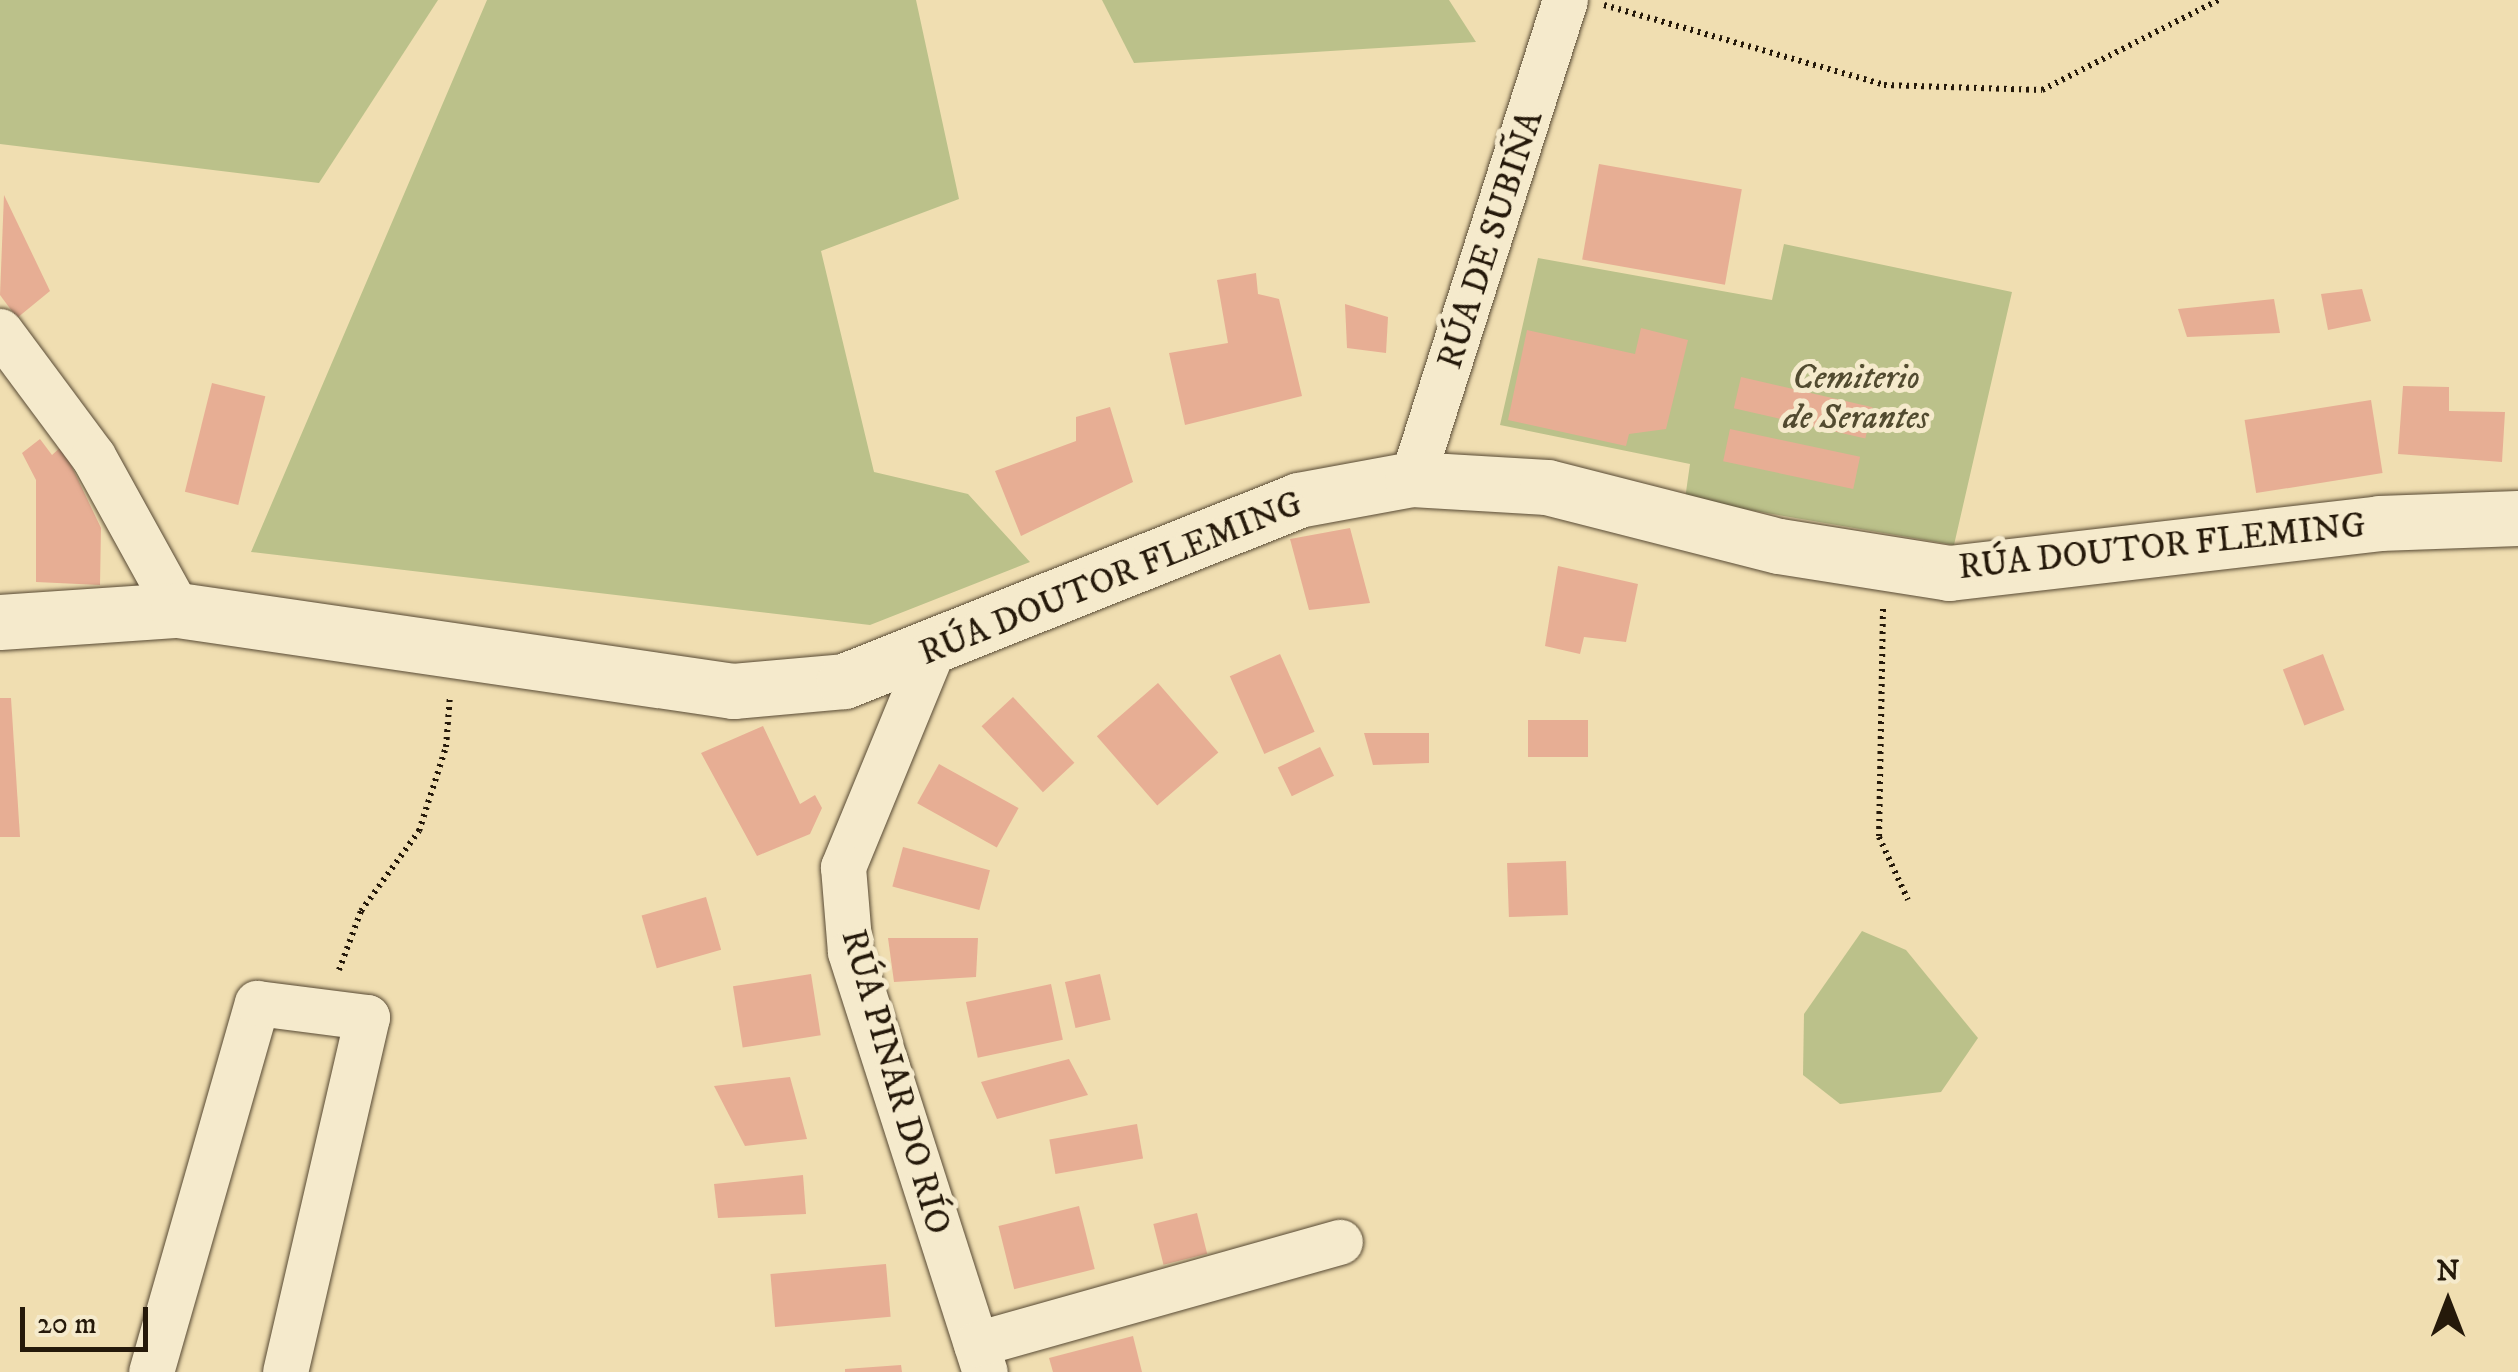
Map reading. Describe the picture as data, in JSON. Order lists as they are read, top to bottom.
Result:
{
  "streets": {
    "main road": ["RÚA DOUTOR FLEMING"],
    "street": ["RÚA DE SUBIÑA", "RÚA PINAR DO RÍO"]
  },
  "crossings": [
    ["RÚA DE SUBIÑA", "RÚA DOUTOR FLEMING"],
    ["RÚA DOUTOR FLEMING", "RÚA PINAR DO RÍO"]
  ],
  "parks": ["Cemiterio de Serantes"],
  "scale_bar": "20 m",
  "north": "top"
}
